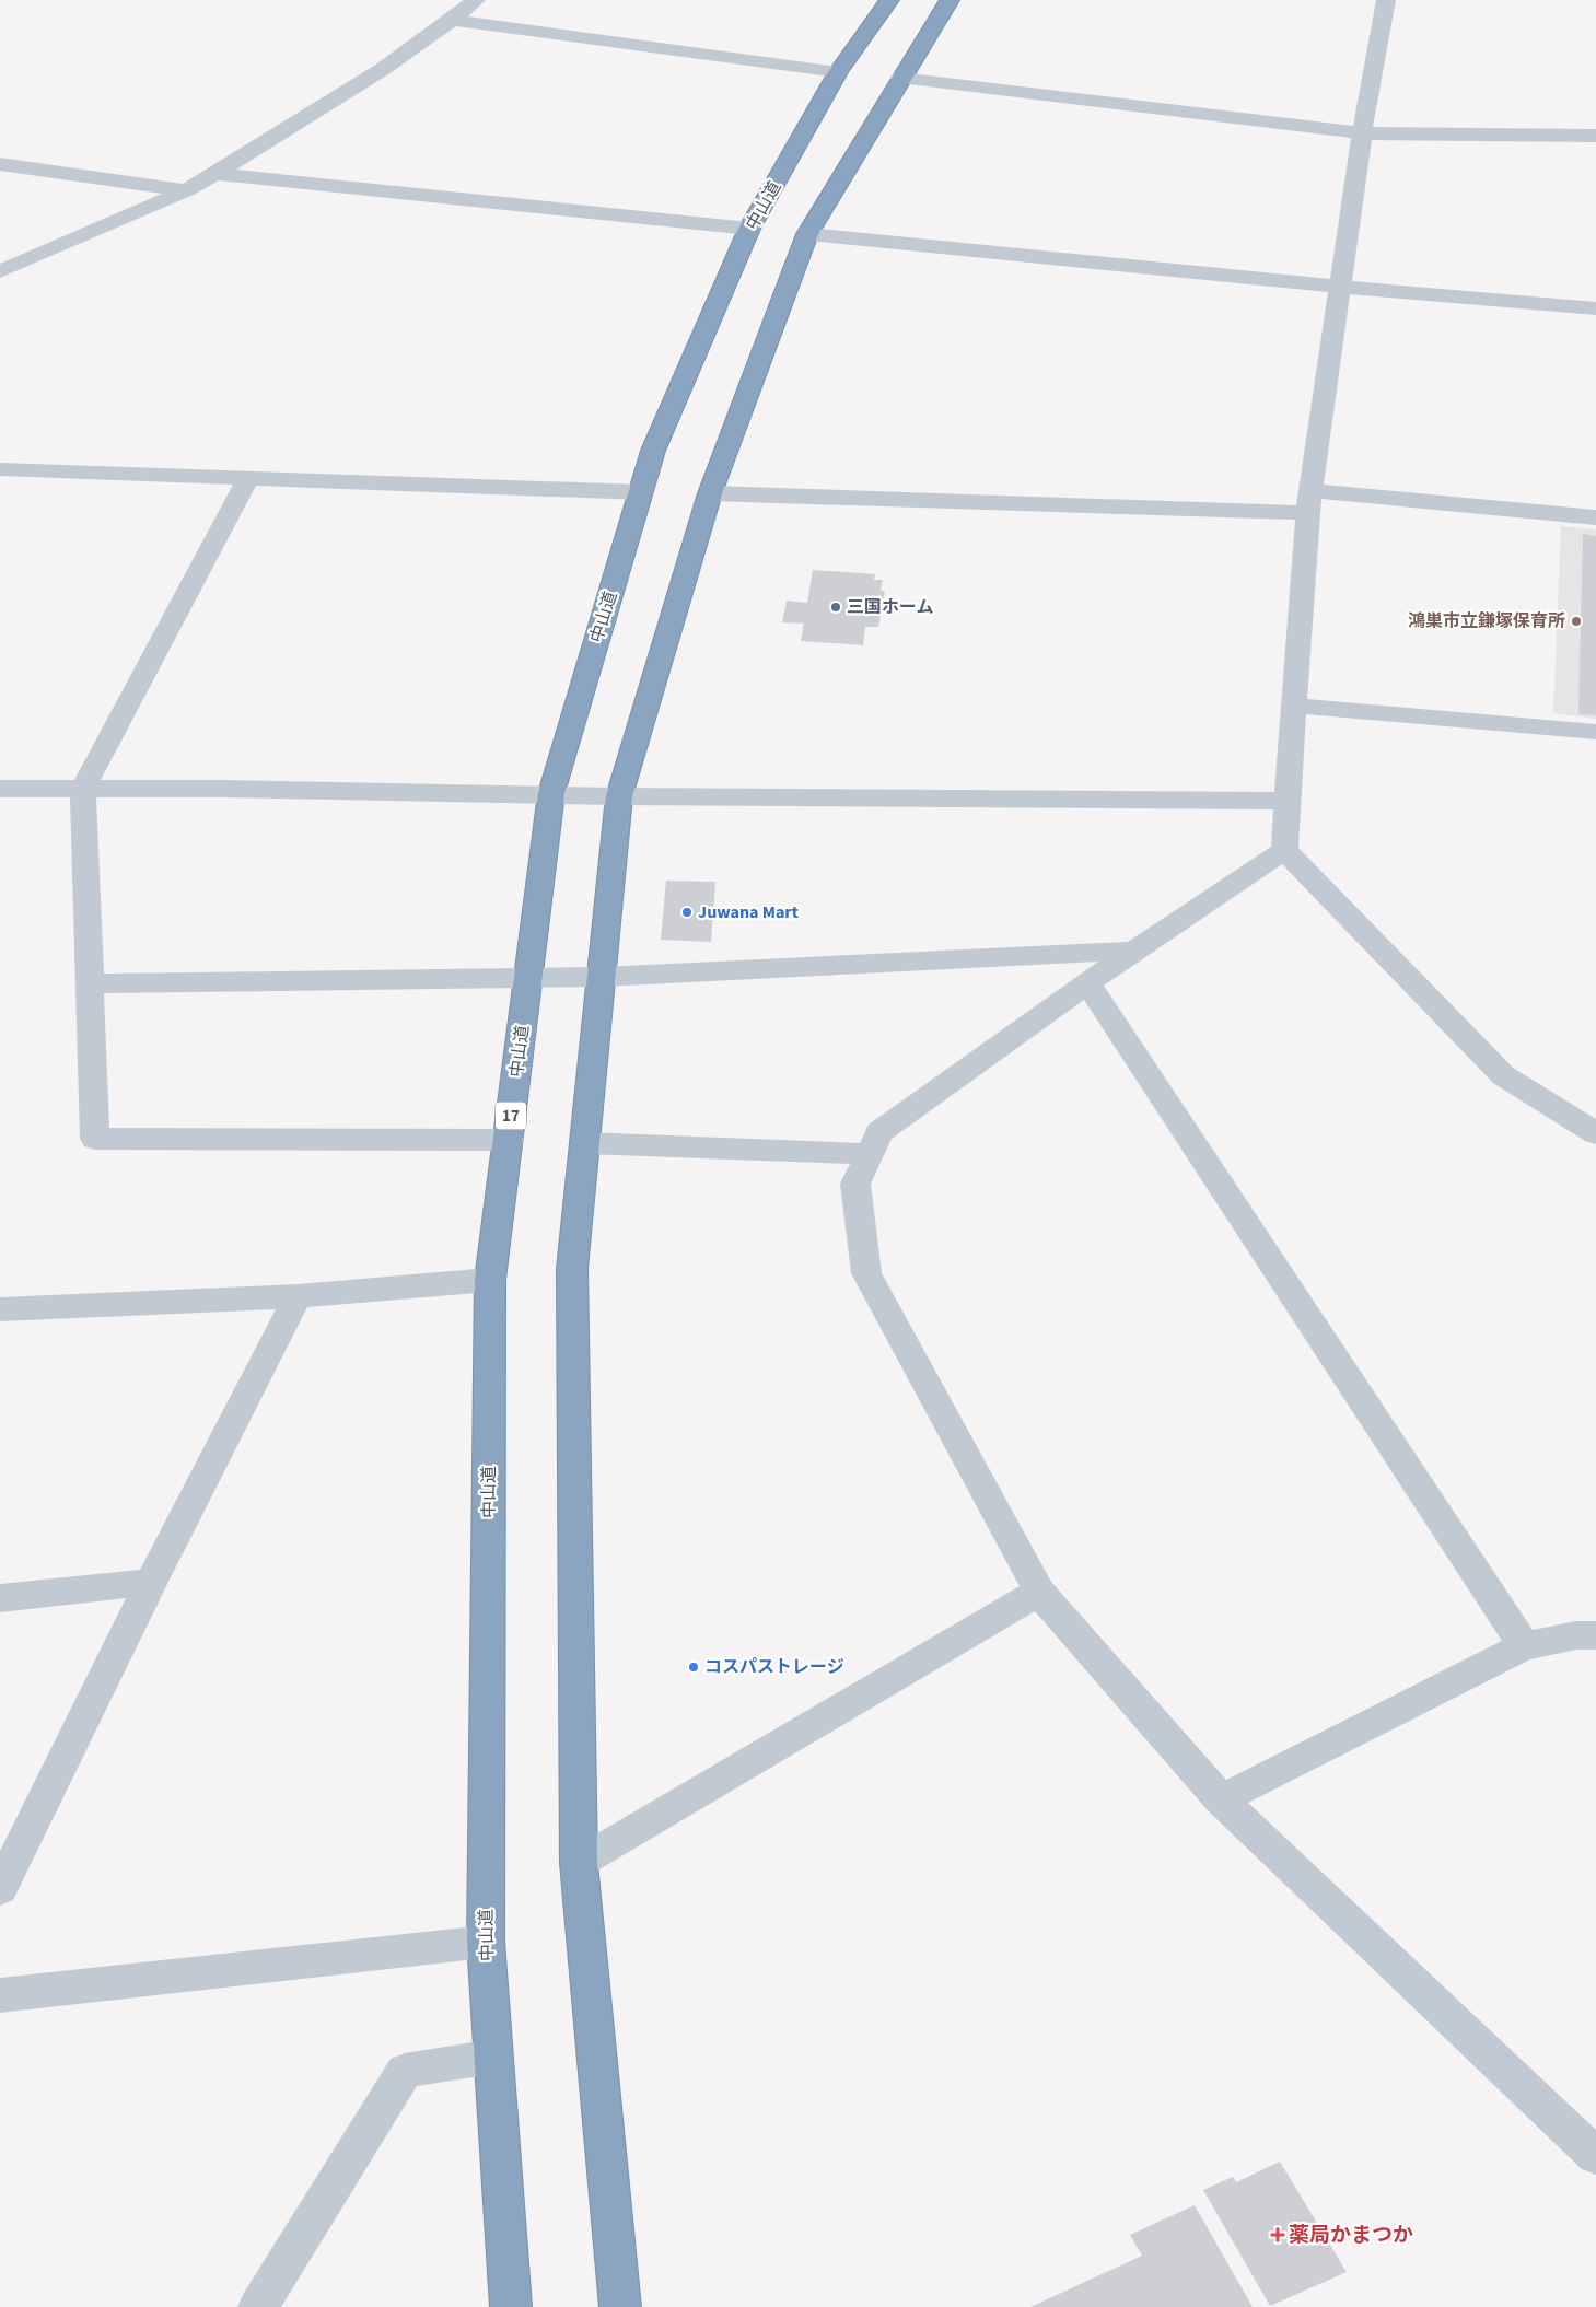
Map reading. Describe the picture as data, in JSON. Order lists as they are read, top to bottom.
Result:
{
  "streets": {
    "highway": ["中山道", "17"]
  },
  "places": {
    "other": [
      "三国ホーム",
      "鴻巣市立鎌塚保育所",
      "Juwana Mart",
      "コスパストレージ"
    ],
    "health": ["薬局かまつか"]
  }
}
